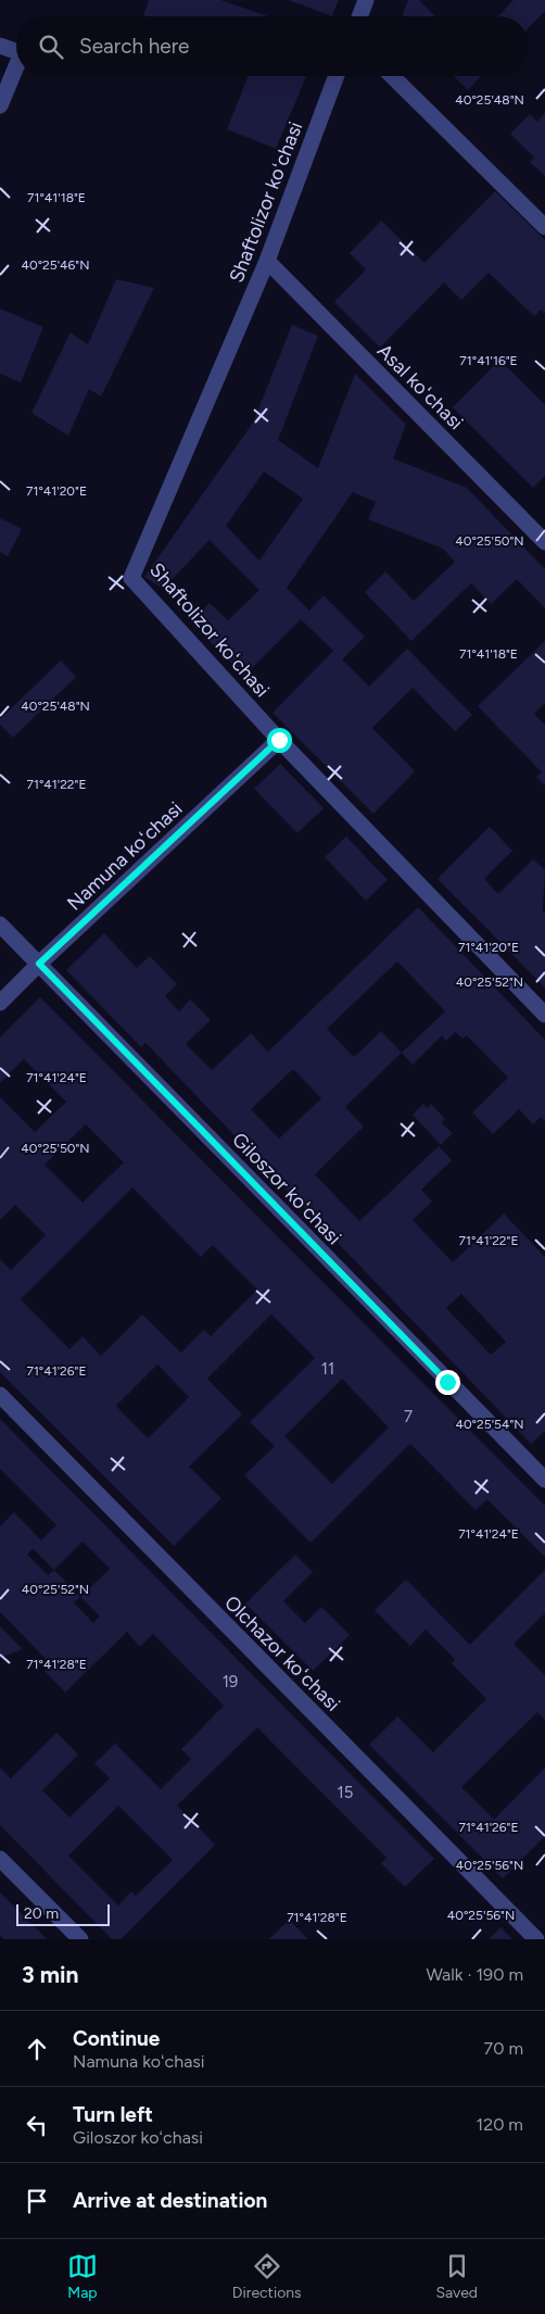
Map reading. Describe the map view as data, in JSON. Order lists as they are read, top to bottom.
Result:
{
  "streets": {
    "street": [
      "Shaftolizor koʻchasi",
      "Asal koʻchasi",
      "Namuna koʻchasi",
      "Giloszor koʻchasi",
      "Olchazor koʻchasi"
    ]
  },
  "crossings": [
    ["Shaftolizor koʻchasi", "Asal koʻchasi"],
    ["Shaftolizor koʻchasi", "Namuna koʻchasi"],
    ["Namuna koʻchasi", "Giloszor koʻchasi"]
  ],
  "house_numbers": [
    "11",
    "7",
    "19",
    "15"
  ],
  "scale_bar": "20 m",
  "page": {
    "search": "Search here",
    "scale": "20 m",
    "heading": ["3 min", "Walk · 190 m"],
    "list": [
      ["Continue", "Namuna koʻchasi", "70 m"],
      ["Turn left", "Giloszor koʻchasi", "120 m"],
      "Arrive at destination"
    ],
    "nav": ["Map", "Directions", "Saved"]
  },
  "coordinates": [
    "40°25'48\"N",
    "71°41'18\"E",
    "40°25'46\"N",
    "71°41'16\"E",
    "71°41'20\"E",
    "40°25'50\"N",
    "71°41'22\"E",
    "40°25'52\"N",
    "71°41'24\"E",
    "71°41'26\"E",
    "40°25'54\"N",
    "71°41'28\"E",
    "40°25'56\"N"
  ]
}
